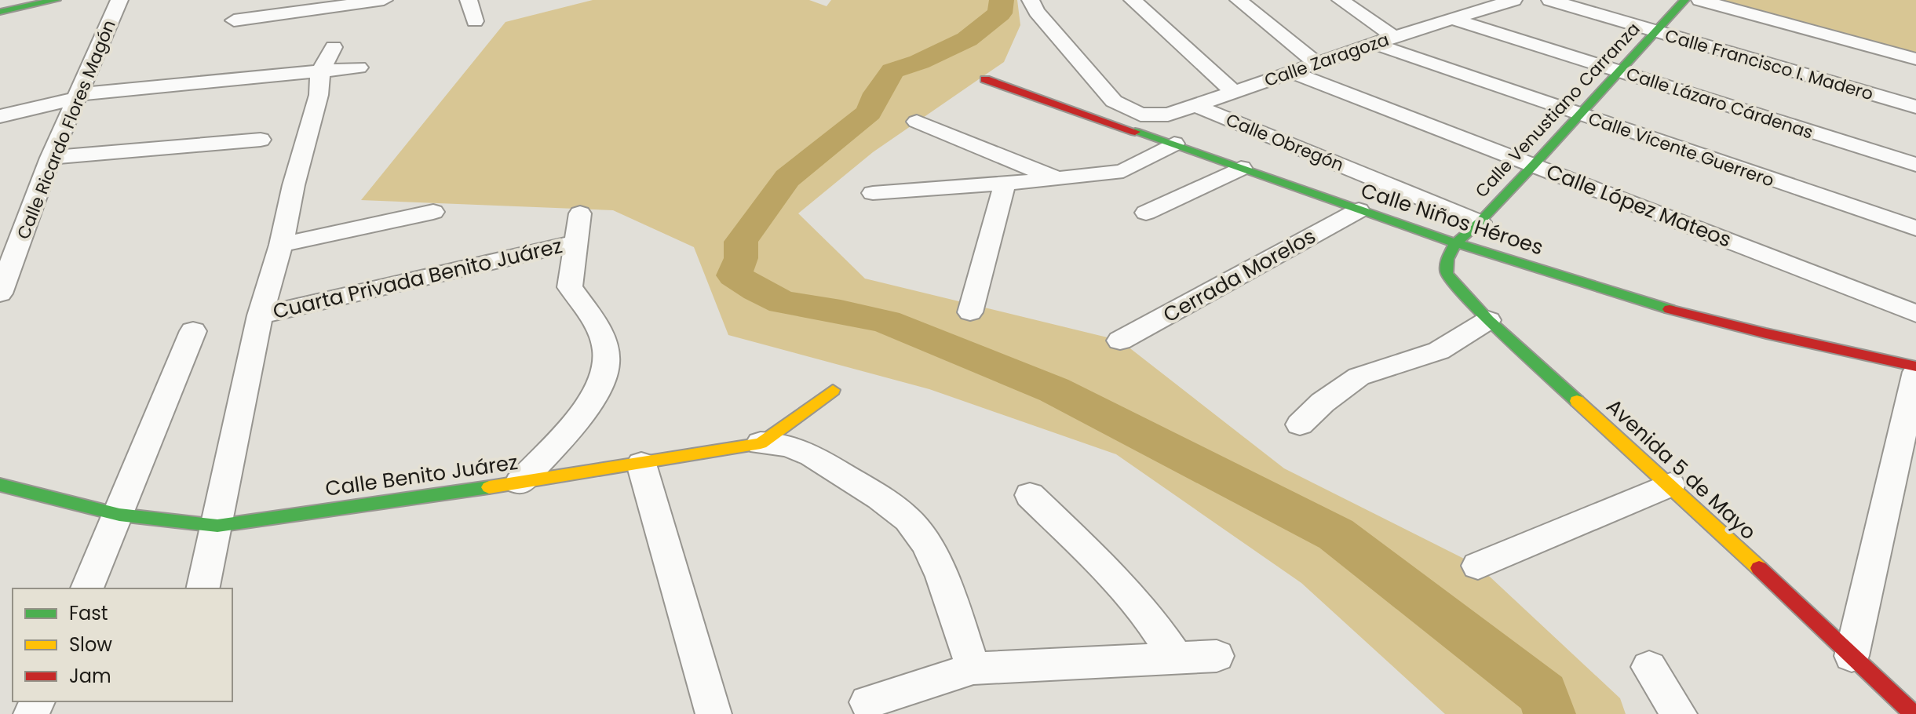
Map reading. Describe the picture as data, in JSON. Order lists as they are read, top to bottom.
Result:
{
  "streets": {
    "street": [
      "Calle Zaragoza",
      "Calle Francisco I. Madero",
      "Calle Lázaro Cárdenas",
      "Calle Venustiano Carranza",
      "Calle Ricardo Flores Magón",
      "Calle Obregón",
      "Calle Vicente Guerrero",
      "Calle López Mateos",
      "Calle Niños Héroes",
      "Cerrada Morelos",
      "Cuarta Privada Benito Juárez",
      "Avenida 5 de Mayo",
      "Calle Benito Juárez"
    ]
  },
  "crossings": [
    ["Calle Zaragoza", "Calle Lázaro Cárdenas"],
    ["Calle Zaragoza", "Calle Obregón"],
    ["Calle Zaragoza", "Calle Vicente Guerrero"],
    ["Calle Zaragoza", "Calle López Mateos"],
    ["Calle Francisco I. Madero", "Calle Venustiano Carranza"],
    ["Calle Lázaro Cárdenas", "Calle Venustiano Carranza"],
    ["Calle Venustiano Carranza", "Calle Obregón"],
    ["Calle Venustiano Carranza", "Calle Vicente Guerrero"],
    ["Calle Venustiano Carranza", "Calle López Mateos"],
    ["Calle Venustiano Carranza", "Calle Niños Héroes"],
    ["Calle Venustiano Carranza", "Avenida 5 de Mayo"],
    ["Calle Obregón", "Calle Niños Héroes"],
    ["Calle Obregón", "Avenida 5 de Mayo"],
    ["Calle Niños Héroes", "Cerrada Morelos"],
    ["Calle Niños Héroes", "Avenida 5 de Mayo"],
    ["Cuarta Privada Benito Juárez", "Calle Benito Juárez"]
  ],
  "legend": ["Fast", "Slow", "Jam"]
}
